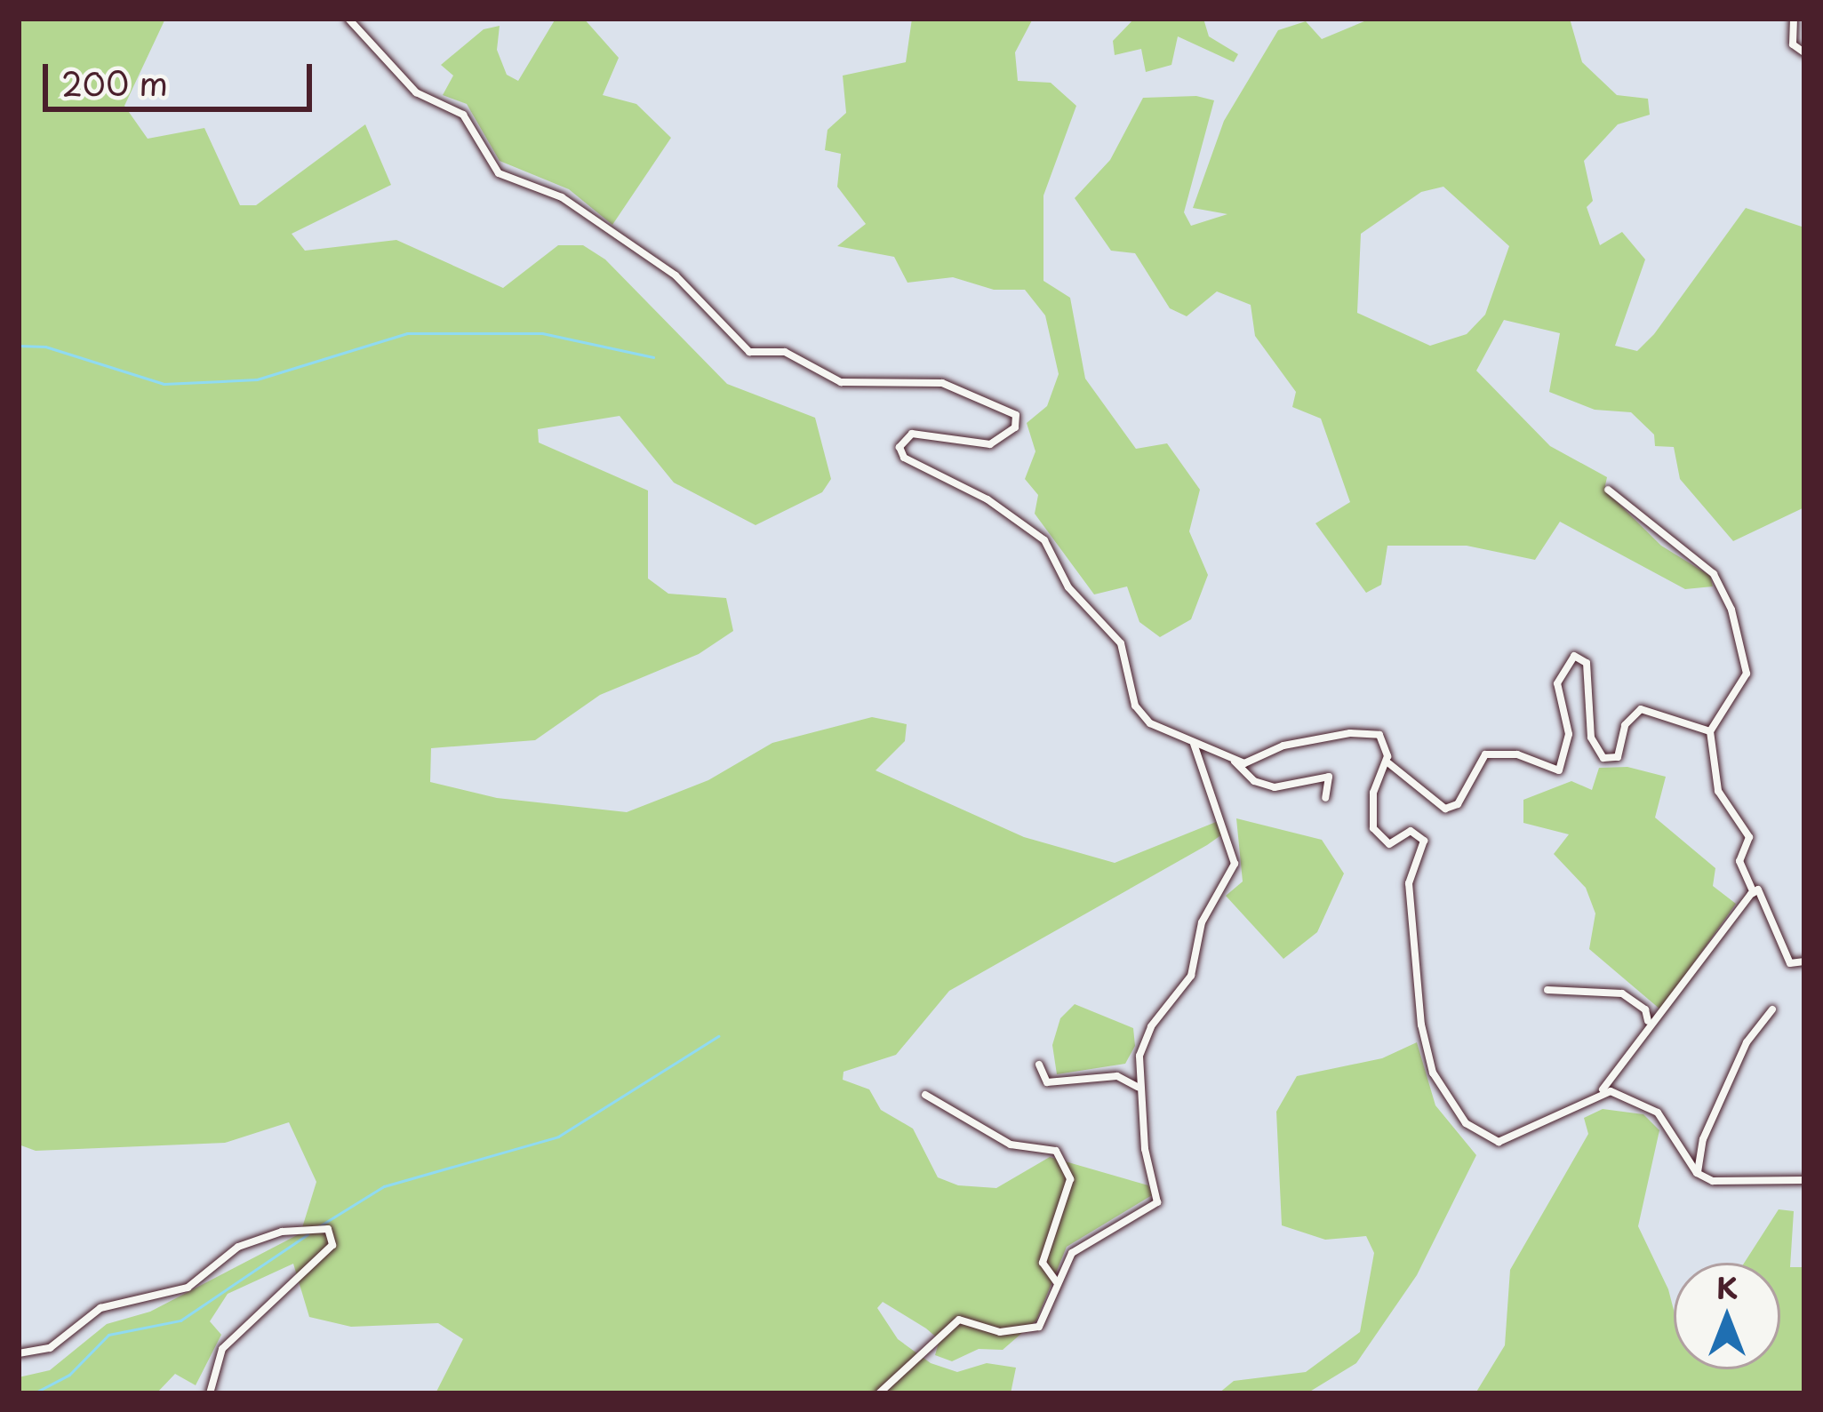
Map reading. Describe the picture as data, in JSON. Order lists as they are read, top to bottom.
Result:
{
  "scale_bar": "200 m",
  "north": "top"
}
